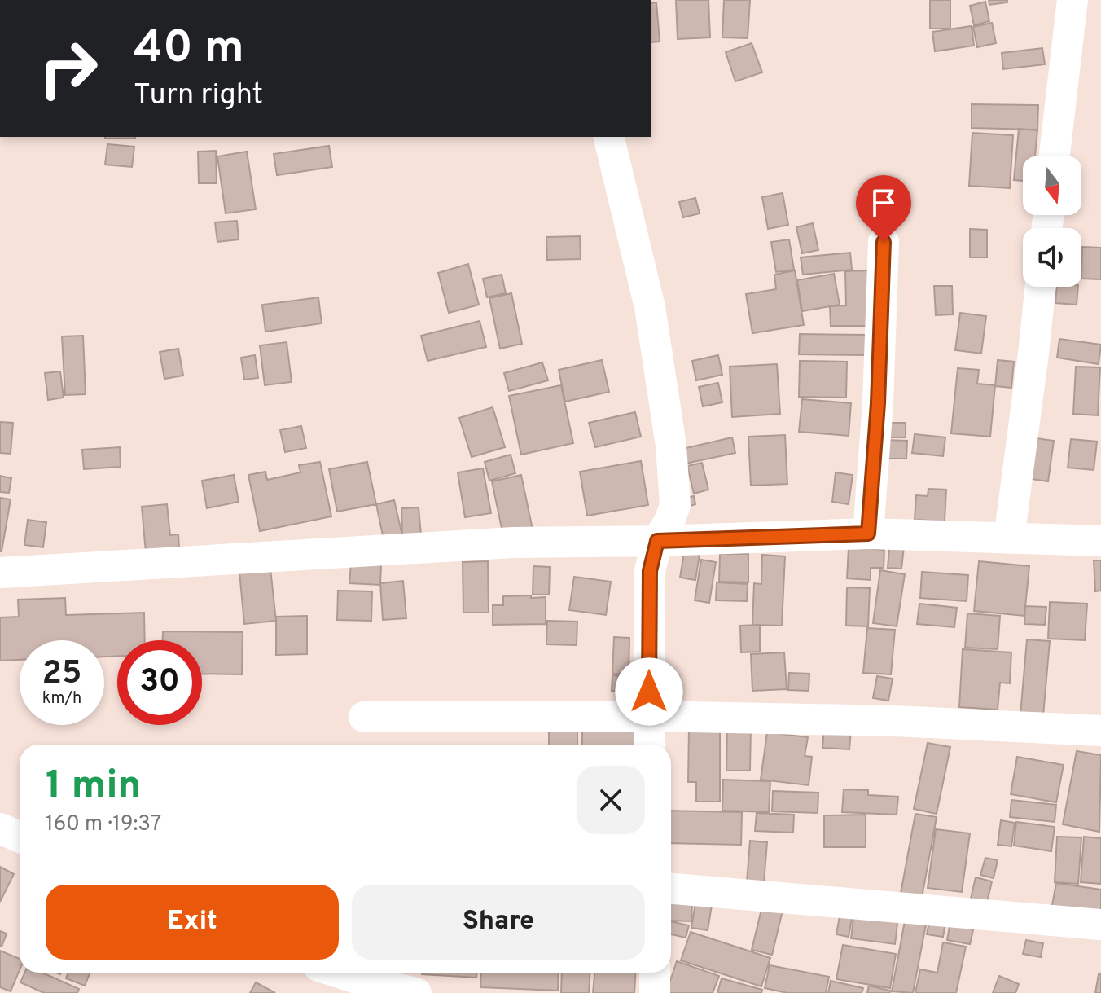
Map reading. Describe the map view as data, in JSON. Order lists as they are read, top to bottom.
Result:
{
  "north": "bottom",
  "page": {
    "turn": ["40 m", "Turn right"],
    "speed": "25 km/h",
    "limit": "30",
    "heading": ["1 min", "160 m · 19:37"],
    "buttons": ["Exit", "Share"]
  }
}
